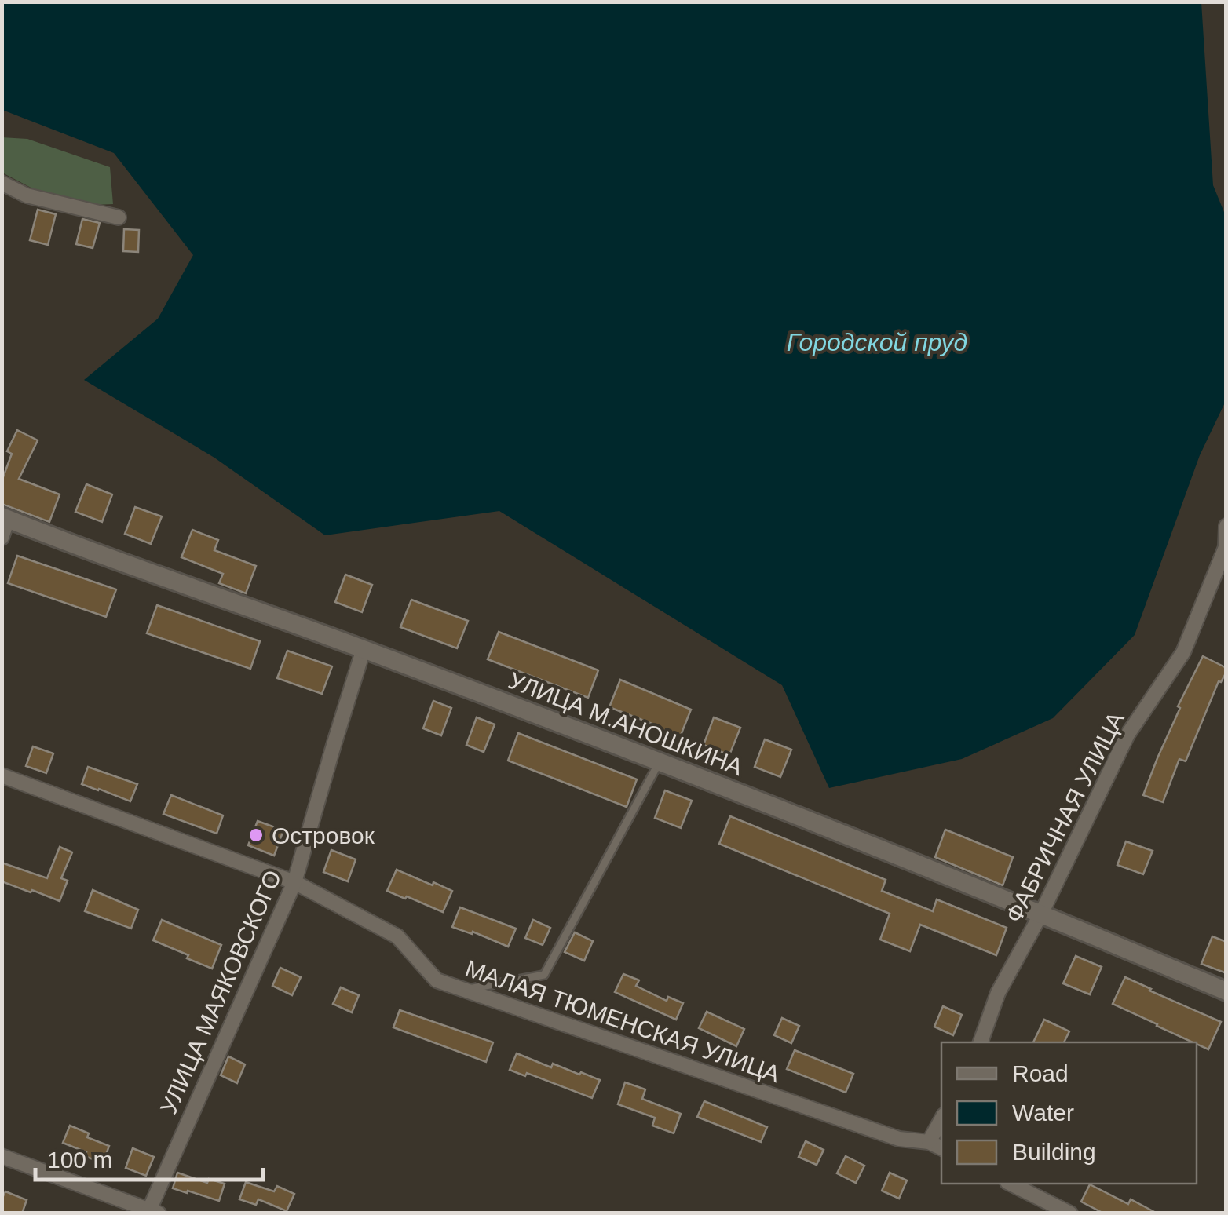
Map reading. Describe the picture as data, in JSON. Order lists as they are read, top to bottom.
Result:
{
  "streets": {
    "street": [
      "УЛИЦА М.АНОШКИНА",
      "ФАБРИЧНАЯ УЛИЦА",
      "УЛИЦА МАЯКОВСКОГО",
      "МАЛАЯ ТЮМЕНСКАЯ УЛИЦА"
    ]
  },
  "crossings": [
    ["УЛИЦА М.АНОШКИНА", "ФАБРИЧНАЯ УЛИЦА"],
    ["УЛИЦА М.АНОШКИНА", "УЛИЦА МАЯКОВСКОГО"],
    ["УЛИЦА МАЯКОВСКОГО", "МАЛАЯ ТЮМЕНСКАЯ УЛИЦА"]
  ],
  "water": ["Городской пруд"],
  "places": ["Островок"],
  "legend": ["Road", "Water", "Building"],
  "scale_bar": "100 m"
}
